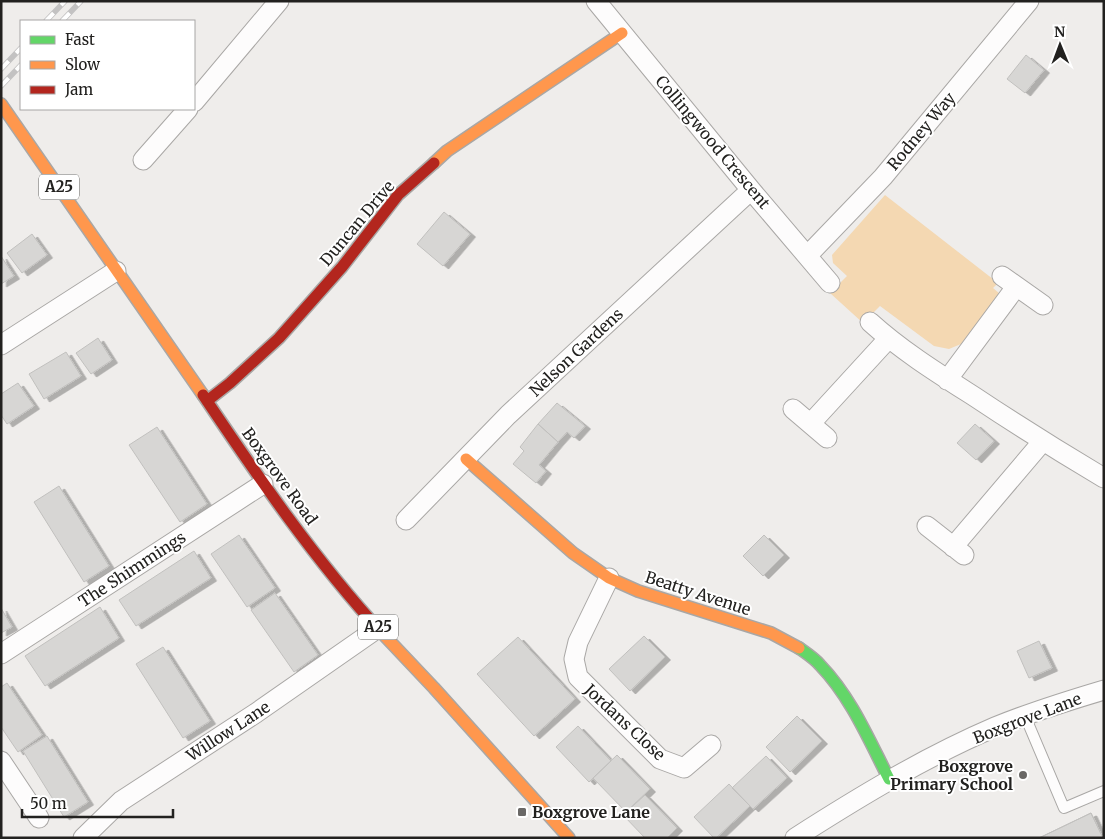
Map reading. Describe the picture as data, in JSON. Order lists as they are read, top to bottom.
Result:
{
  "streets": {
    "street": [
      "Rodney Way",
      "Collingwood Crescent",
      "A25",
      "Duncan Drive",
      "Nelson Gardens",
      "Boxgrove Road",
      "The Shimmings",
      "Beatty Avenue",
      "Boxgrove Lane",
      "Jordans Close",
      "Willow Lane"
    ]
  },
  "crossings": [
    ["Rodney Way", "Collingwood Crescent"],
    ["Collingwood Crescent", "Duncan Drive"],
    ["Collingwood Crescent", "Nelson Gardens"],
    ["Duncan Drive", "Boxgrove Road"],
    ["Nelson Gardens", "Beatty Avenue"],
    ["Boxgrove Road", "The Shimmings"],
    ["Boxgrove Road", "Willow Lane"],
    ["Beatty Avenue", "Boxgrove Lane"],
    ["Beatty Avenue", "Jordans Close"]
  ],
  "places": {
    "other": ["Boxgrove Primary School"],
    "transit": ["Boxgrove Lane"]
  },
  "legend": ["Fast", "Slow", "Jam"],
  "scale_bar": "50 m",
  "north": "top"
}
